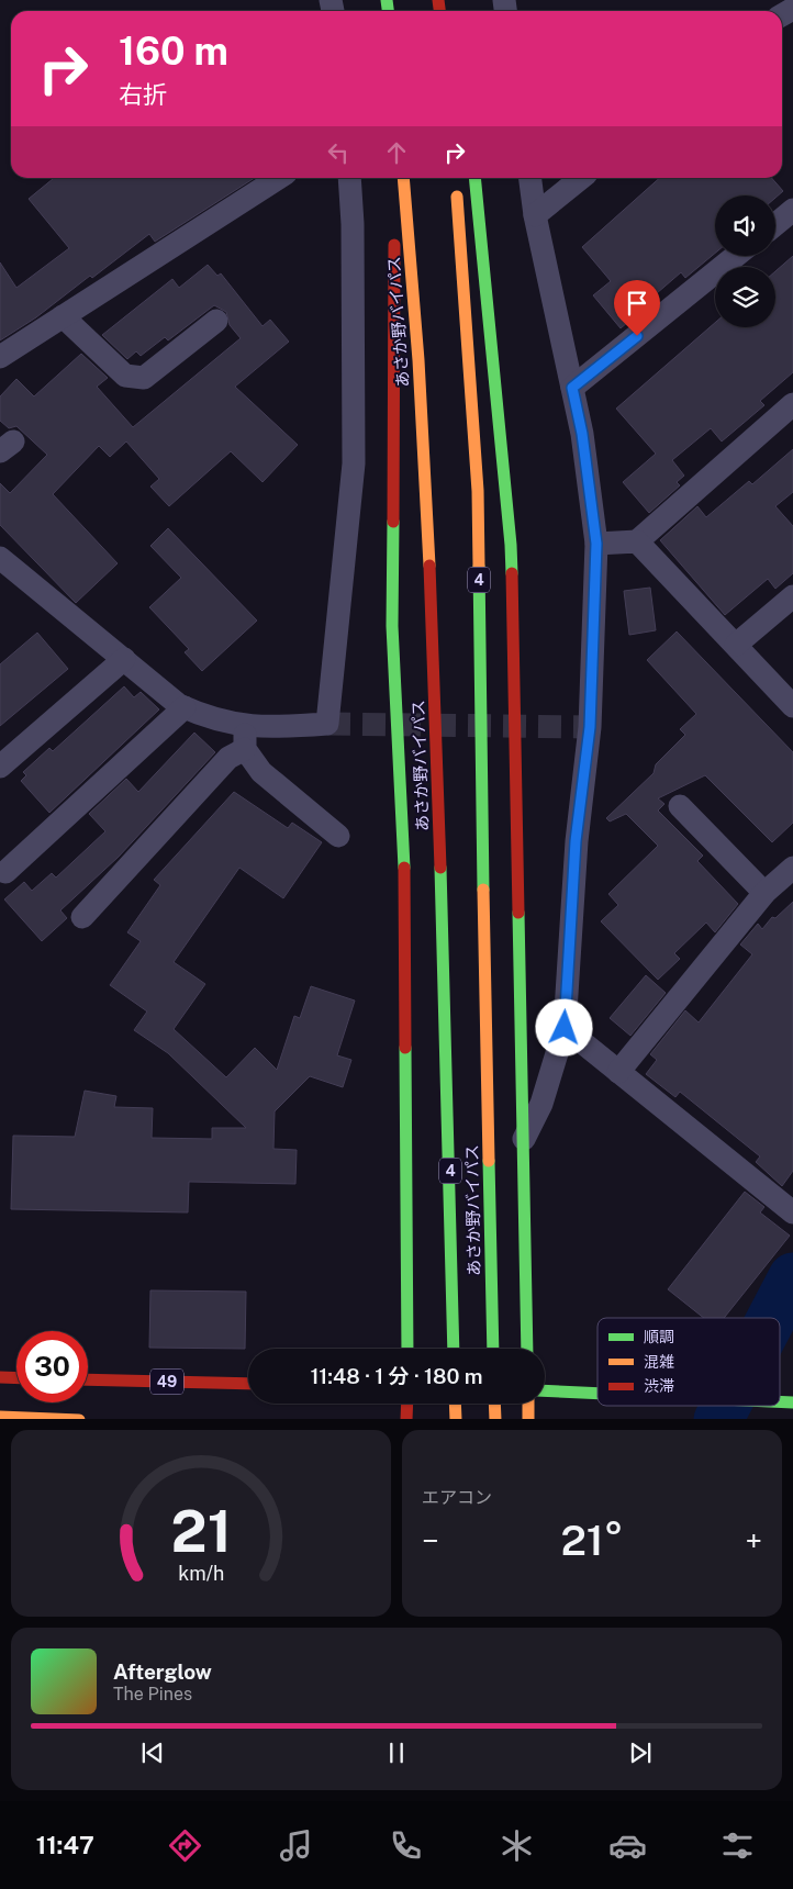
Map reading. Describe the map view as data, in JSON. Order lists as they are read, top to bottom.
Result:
{
  "streets": {
    "highway": ["あさか野バイパス", "4", "49"]
  },
  "legend": ["順調", "混雑", "渋滞"],
  "page": {
    "turn": ["160 m", "右折"],
    "limit": "30",
    "trip": "11:48 · 1 分 · 180 m",
    "tile": "エアコン",
    "heat": ["−", "21°", "+"],
    "song": ["Afterglow", "The Pines"],
    "tabs": "11:47",
    "gauge": ["21", "km/h"]
  }
}
